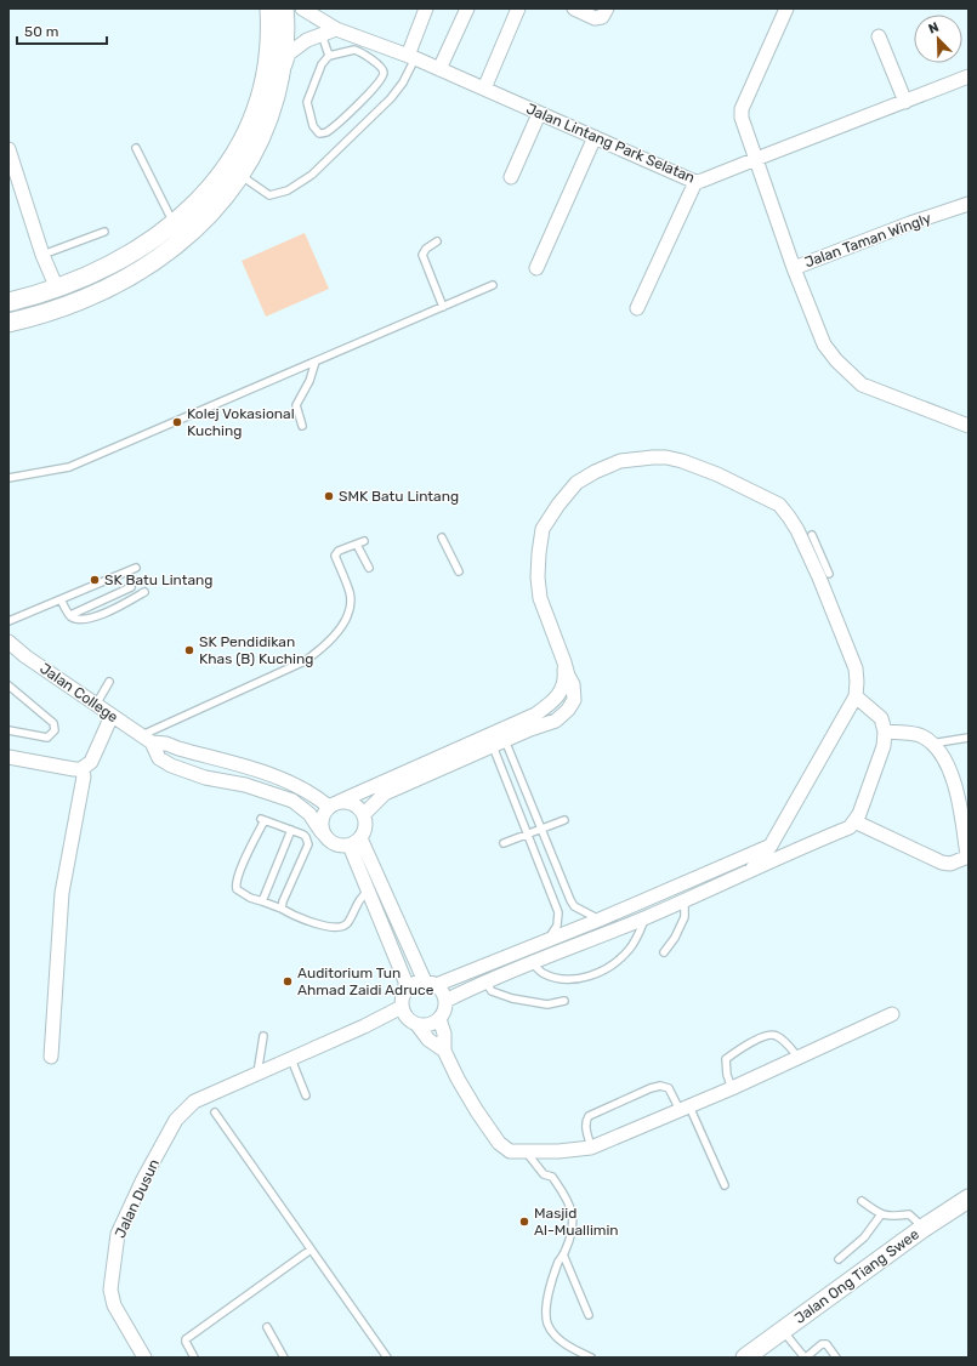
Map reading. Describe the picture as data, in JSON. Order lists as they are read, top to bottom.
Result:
{
  "streets": {
    "main road": ["Jalan Ong Tiang Swee"],
    "street": [
      "Jalan Lintang Park Selatan",
      "Jalan Taman Wingly",
      "Jalan College",
      "Jalan Dusun"
    ]
  },
  "crossings": [
    ["Jalan Lintang Park Selatan", "Jalan Taman Wingly"]
  ],
  "places": [
    "Kolej Vokasional Kuching",
    "SMK Batu Lintang",
    "SK Batu Lintang",
    "SK Pendidikan Khas (B) Kuching",
    "Auditorium Tun Ahmad Zaidi Adruce",
    "Masjid Al-Muallimin"
  ],
  "scale_bar": "50 m",
  "north": "top left"
}
